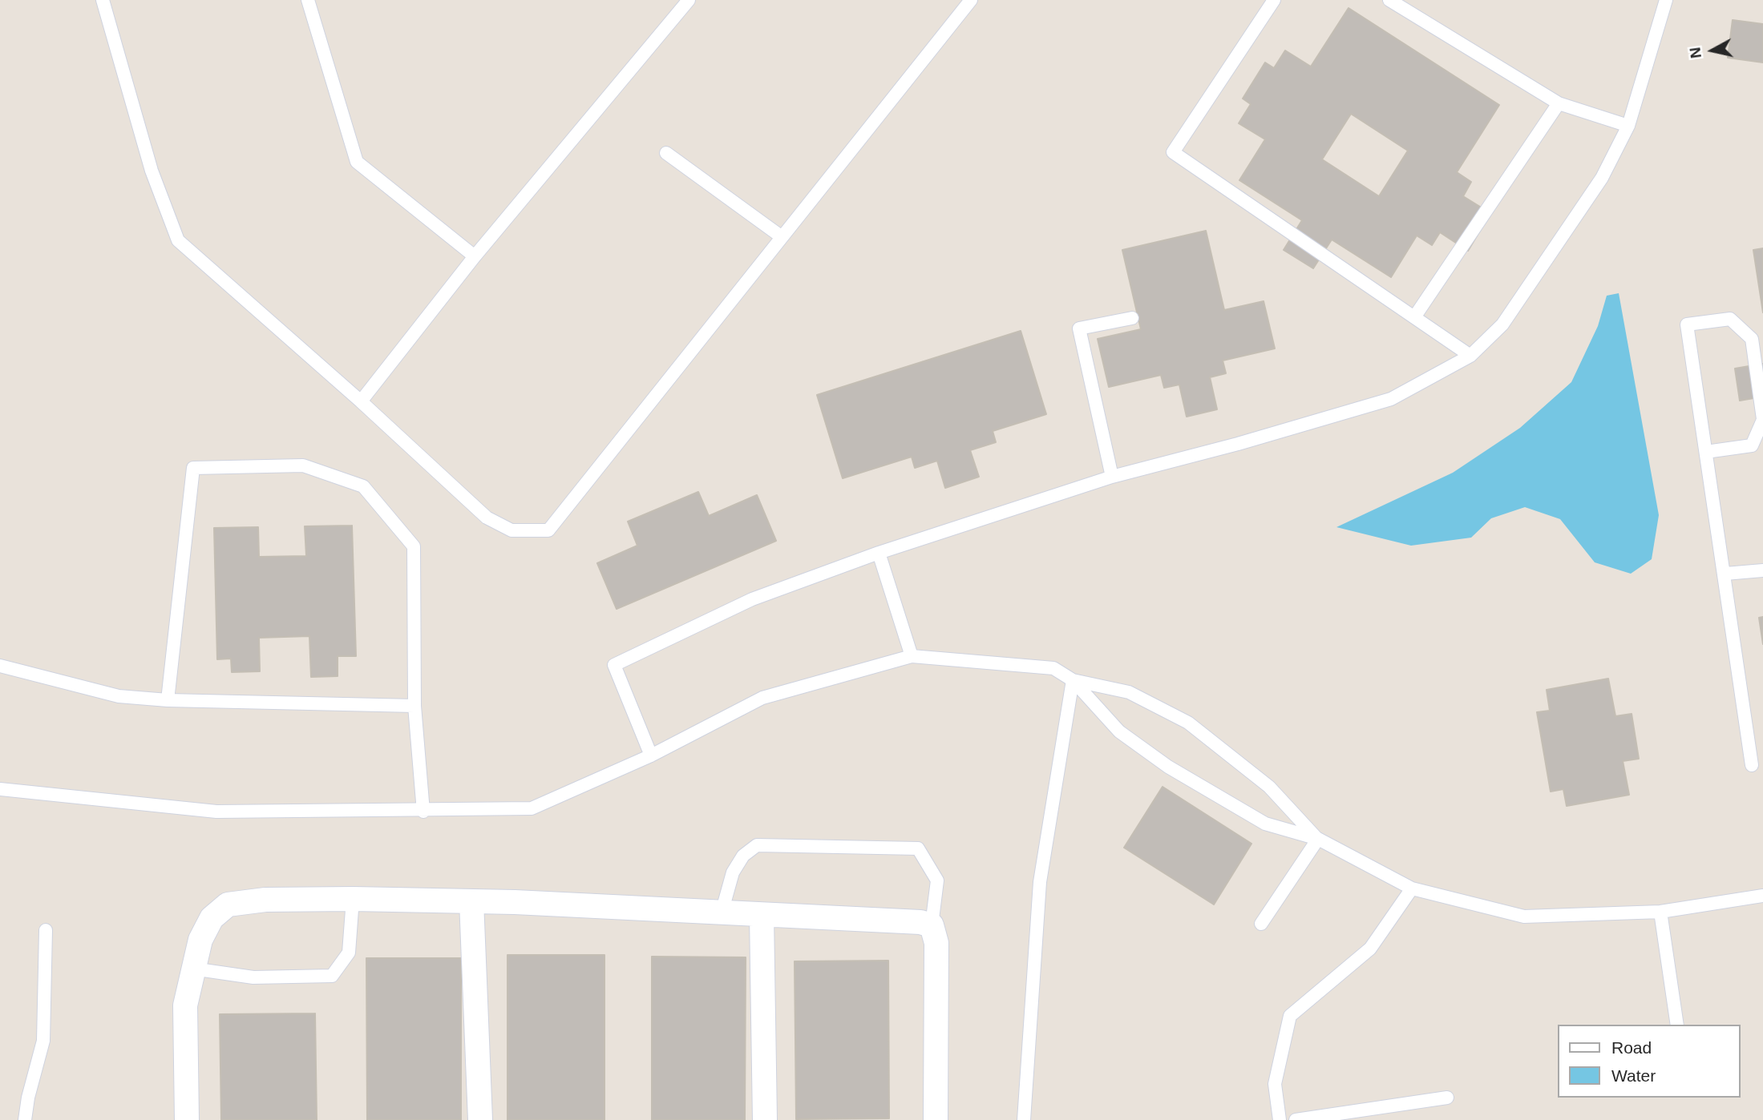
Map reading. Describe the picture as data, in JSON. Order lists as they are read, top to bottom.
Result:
{
  "legend": ["Road", "Water"],
  "north": "left"
}
